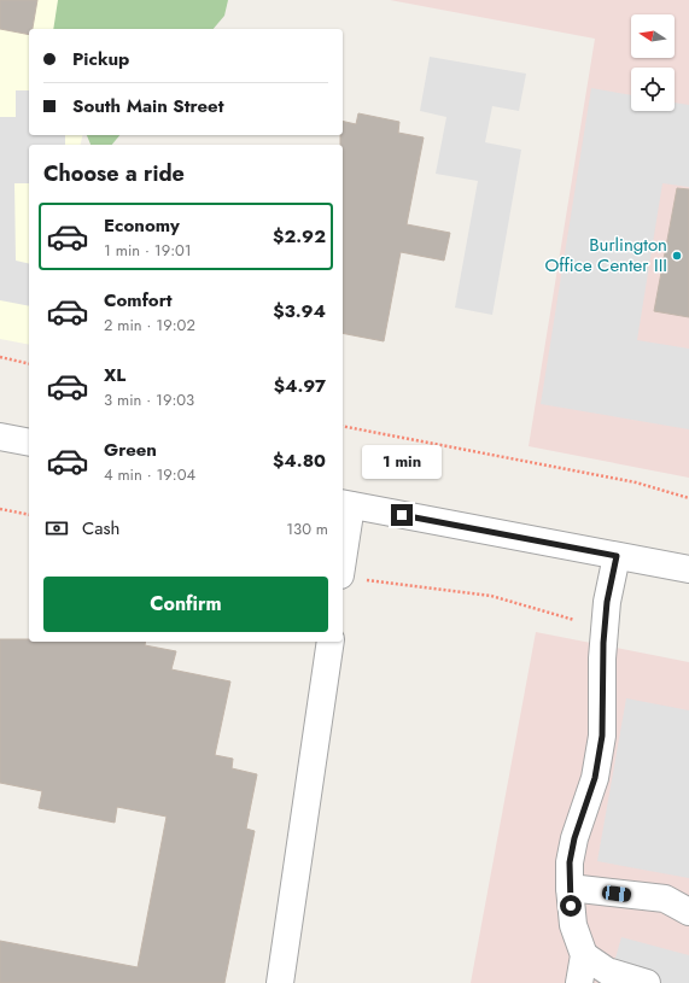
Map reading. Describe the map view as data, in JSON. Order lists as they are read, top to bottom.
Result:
{
  "places": ["Burlington Office Center III"],
  "north": "left",
  "page": {
    "banner": ["Pickup", "South Main Street"],
    "heading": "Choose a ride",
    "list": [
      {
        "name": "Economy",
        "note": "1 min · 19:01",
        "value": "$2.92"
      },
      {
        "name": "Comfort",
        "note": "2 min · 19:02",
        "value": "$3.94"
      },
      {
        "name": "XL",
        "note": "3 min · 19:03",
        "value": "$4.97"
      },
      {
        "name": "Green",
        "note": "4 min · 19:04",
        "value": "$4.80"
      }
    ],
    "bubble": "1 min",
    "pay": ["Cash", "130 m"],
    "buttons": "Confirm"
  }
}
